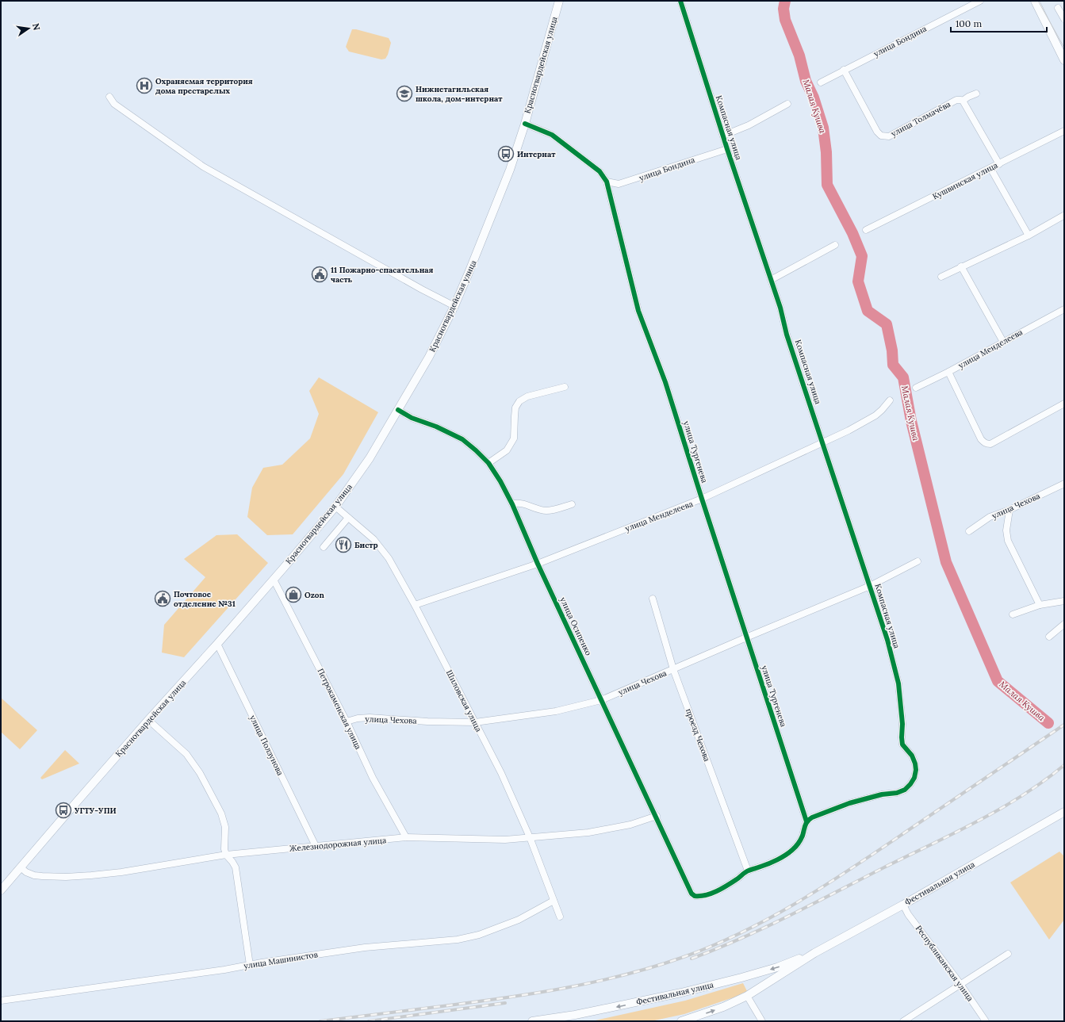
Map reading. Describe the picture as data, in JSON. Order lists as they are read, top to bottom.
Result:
{
  "streets": {
    "main road": ["Красногвардейская улица", "Фестивальная улица"],
    "street": [
      "улица Бондина",
      "улица Толмачёва",
      "Компасная улица",
      "Кушвинская улица",
      "улица Менделеева",
      "улица Тургенева",
      "улица Чехова",
      "улица Осипенко",
      "Шиловская улица",
      "Петрокаменская улица",
      "проезд Чехова",
      "улица Ползунова",
      "Железнодорожная улица",
      "улица Машинистов",
      "Республиканская улица"
    ]
  },
  "crossings": [
    ["улица Бондина", "улица Толмачёва"],
    ["улица Бондина", "Компасная улица"],
    ["улица Бондина", "улица Тургенева"],
    ["Красногвардейская улица", "улица Тургенева"],
    ["Красногвардейская улица", "улица Осипенко"],
    ["Красногвардейская улица", "Шиловская улица"],
    ["Красногвардейская улица", "Петрокаменская улица"],
    ["Красногвардейская улица", "улица Ползунова"],
    ["Красногвардейская улица", "Железнодорожная улица"],
    ["Компасная улица", "улица Менделеева"],
    ["Компасная улица", "улица Тургенева"],
    ["Компасная улица", "улица Чехова"],
    ["улица Менделеева", "улица Тургенева"],
    ["улица Менделеева", "улица Осипенко"],
    ["улица Менделеева", "Шиловская улица"],
    ["улица Тургенева", "улица Чехова"],
    ["улица Чехова", "улица Осипенко"],
    ["улица Чехова", "Шиловская улица"],
    ["улица Чехова", "Петрокаменская улица"],
    ["улица Чехова", "проезд Чехова"],
    ["улица Осипенко", "проезд Чехова"],
    ["улица Осипенко", "Железнодорожная улица"],
    ["Шиловская улица", "Железнодорожная улица"],
    ["Шиловская улица", "улица Машинистов"],
    ["Петрокаменская улица", "Железнодорожная улица"],
    ["улица Ползунова", "Железнодорожная улица"],
    ["Фестивальная улица", "Республиканская улица"]
  ],
  "water": ["Малая Кушва"],
  "places": {
    "hospital": ["Охраняемая территория дома престарелых"],
    "school or university": ["Нижнетагильская школа, дом-интернат"],
    "bus stop": ["Интернат", "УГТУ-УПИ"],
    "public building": ["11 Пожарно-спасательная часть", "Почтовое отделение №31"],
    "restaurant": ["Бистр"],
    "shop": ["Ozon"]
  },
  "scale_bar": "100 m",
  "north": "right"
}
